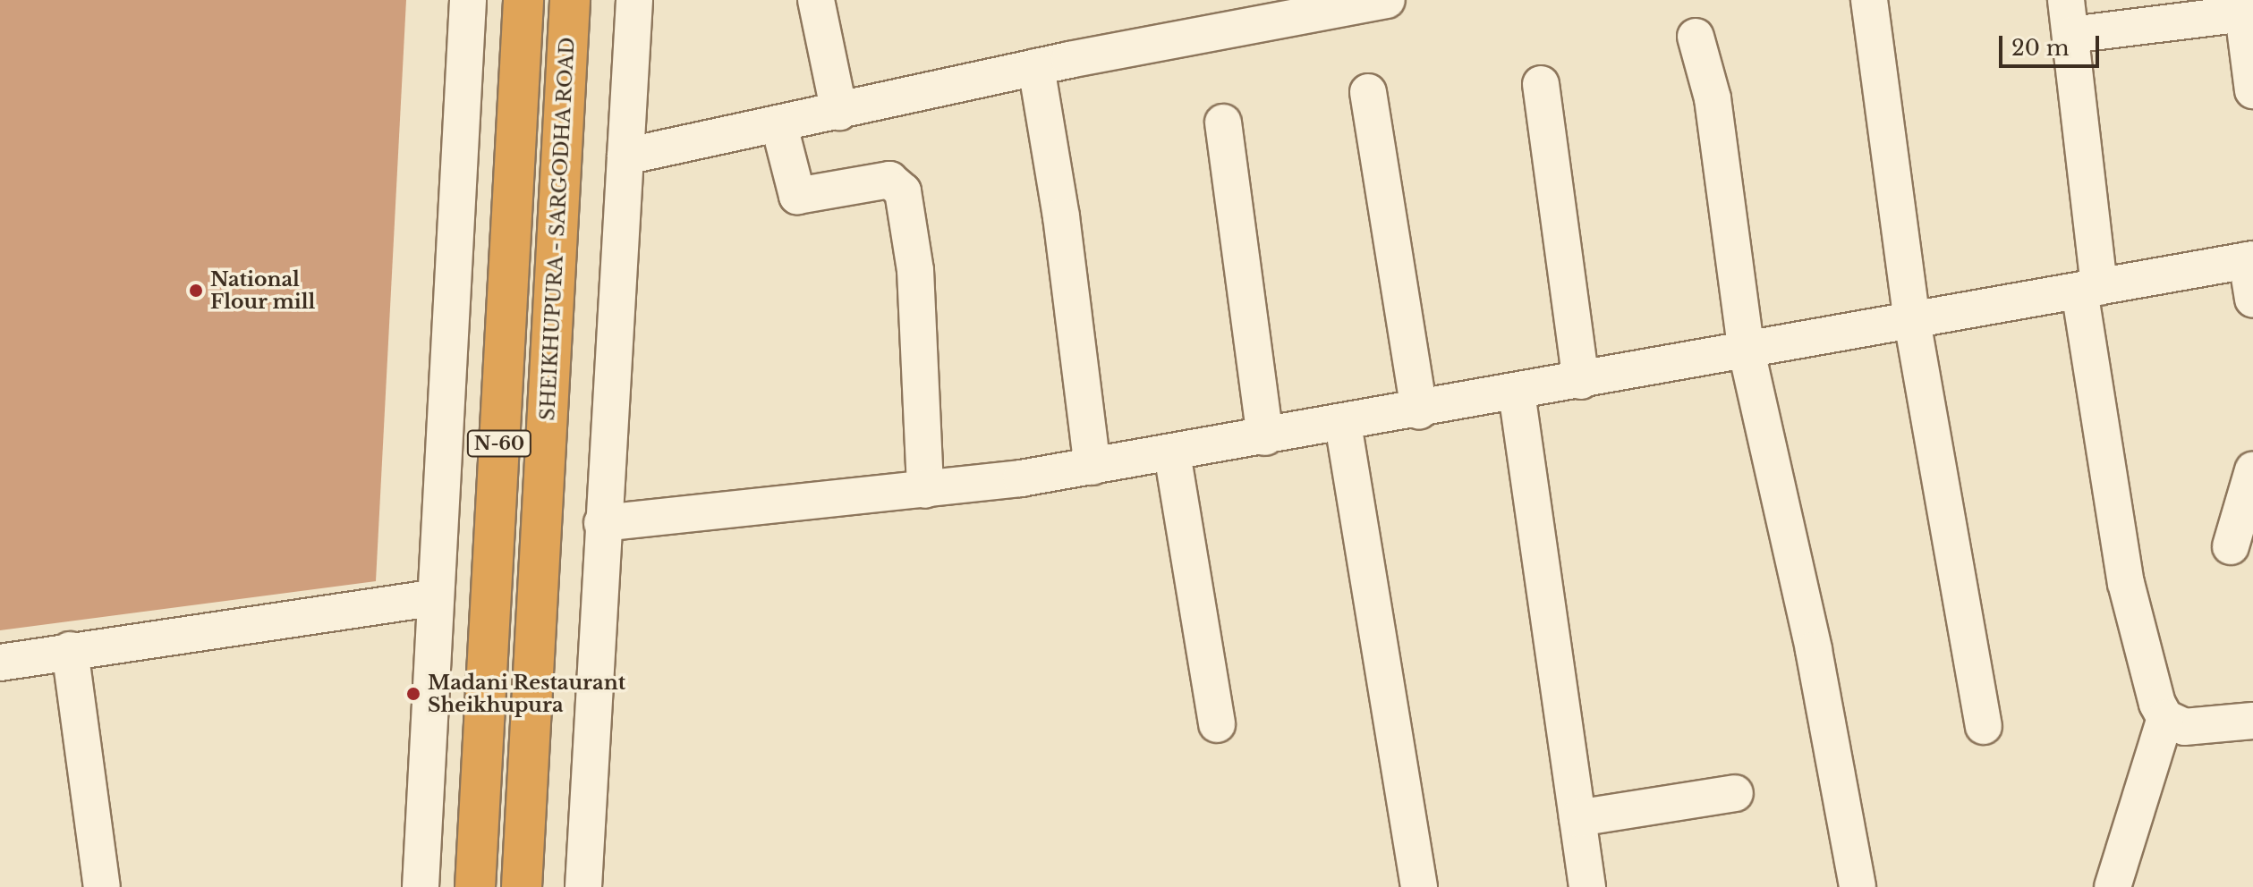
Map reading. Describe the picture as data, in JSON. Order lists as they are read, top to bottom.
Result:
{
  "streets": {
    "highway": ["SHEIKHUPURA - SARGODHA ROAD", "N-60"]
  },
  "places": ["National Flour mill", "Madani Restaurant Sheikhupura"],
  "scale_bar": "20 m"
}
